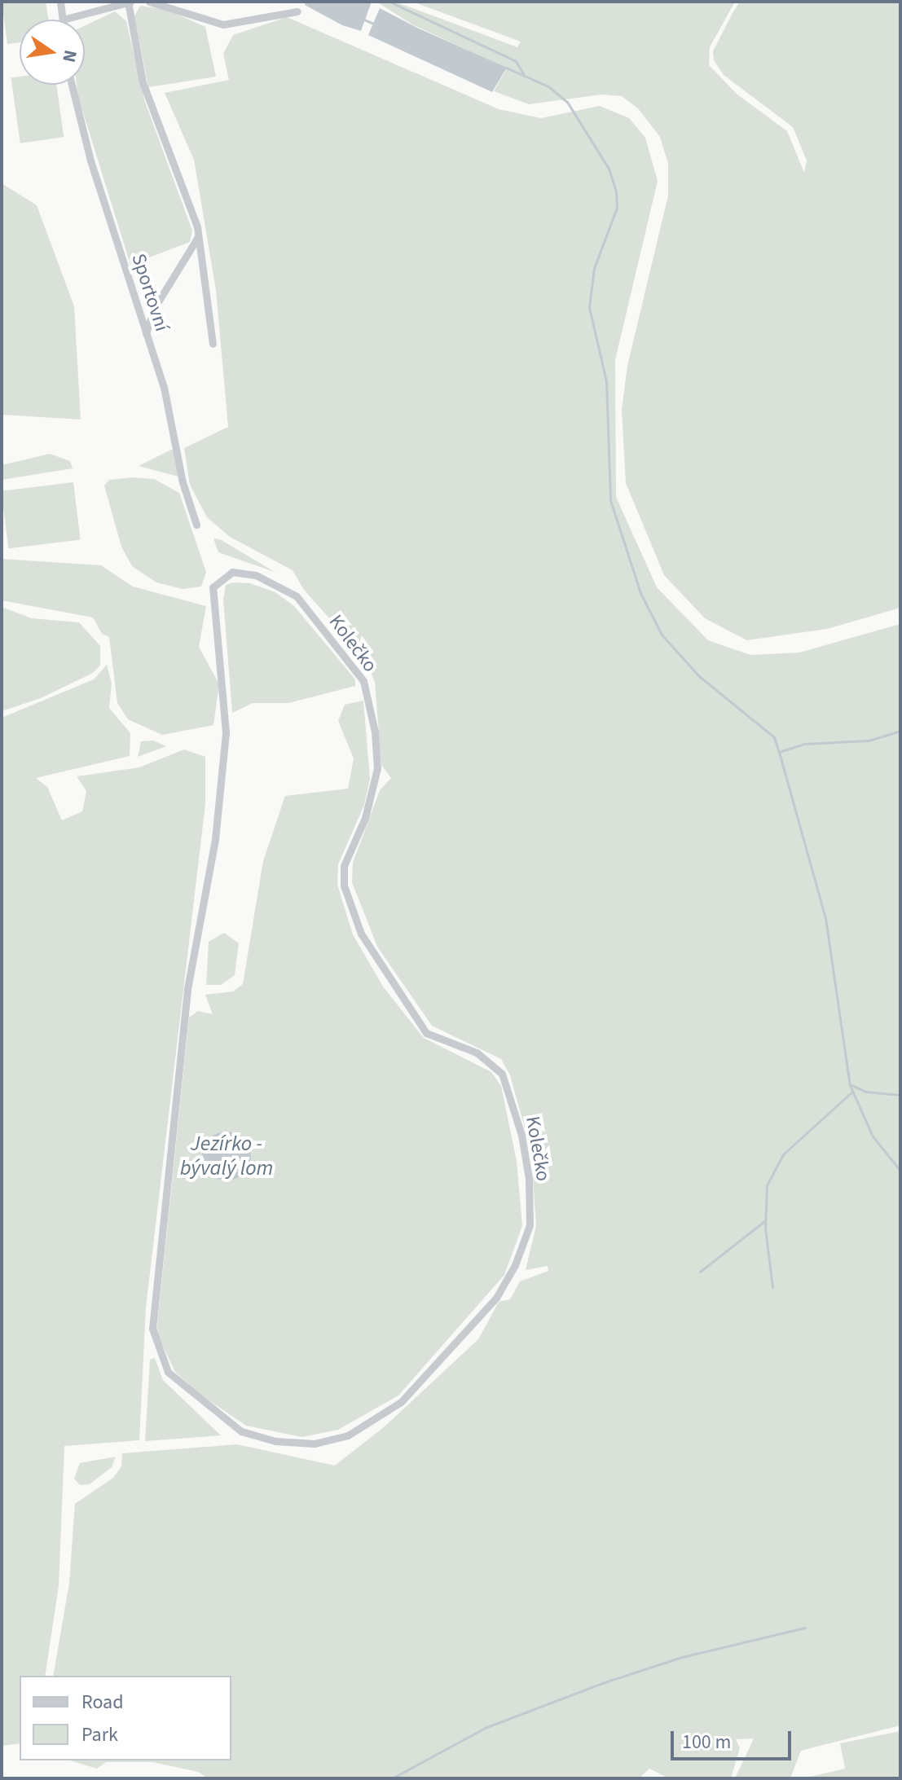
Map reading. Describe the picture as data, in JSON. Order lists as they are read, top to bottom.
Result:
{
  "streets": {
    "street": ["Sportovní", "Kolečko"]
  },
  "water": ["Jezírko - bývalý lom"],
  "legend": ["Road", "Park"],
  "scale_bar": "100 m",
  "north": "right"
}
